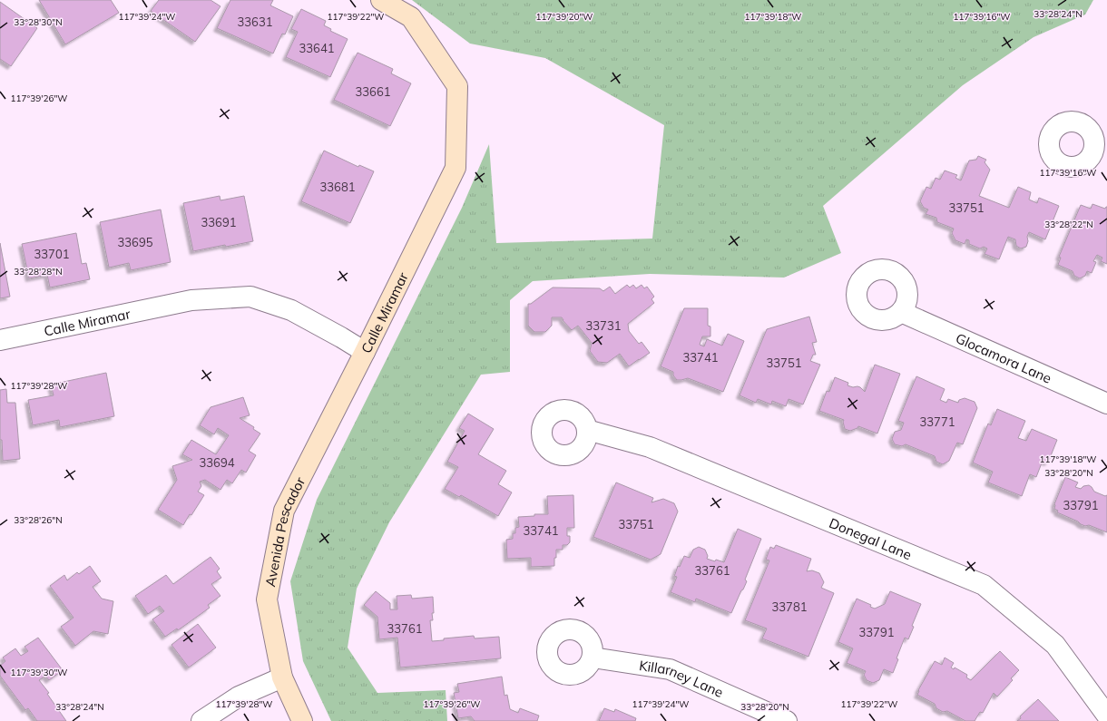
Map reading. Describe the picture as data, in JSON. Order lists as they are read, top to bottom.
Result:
{
  "streets": {
    "street": [
      "Calle Miramar",
      "Glocamora Lane",
      "Avenida Pescador",
      "Donegal Lane",
      "Killarney Lane"
    ]
  },
  "crossings": [
    ["Calle Miramar", "Avenida Pescador"]
  ],
  "house_numbers": [
    "33631",
    "33641",
    "33661",
    "33681",
    "33751",
    "33691",
    "33695",
    "33701",
    "33731",
    "33741",
    "33751",
    "33771",
    "33694",
    "33791",
    "33751",
    "33741",
    "33761",
    "33781",
    "33761",
    "33791"
  ],
  "coordinates": [
    "33°28'24\"N",
    "117°39'24\"W",
    "117°39'22\"W",
    "117°39'20\"W",
    "117°39'18\"W",
    "117°39'16\"W",
    "33°28'30\"N",
    "117°39'26\"W",
    "33°28'22\"N",
    "33°28'28\"N",
    "117°39'28\"W",
    "33°28'20\"N",
    "33°28'26\"N",
    "117°39'30\"W"
  ]
}
